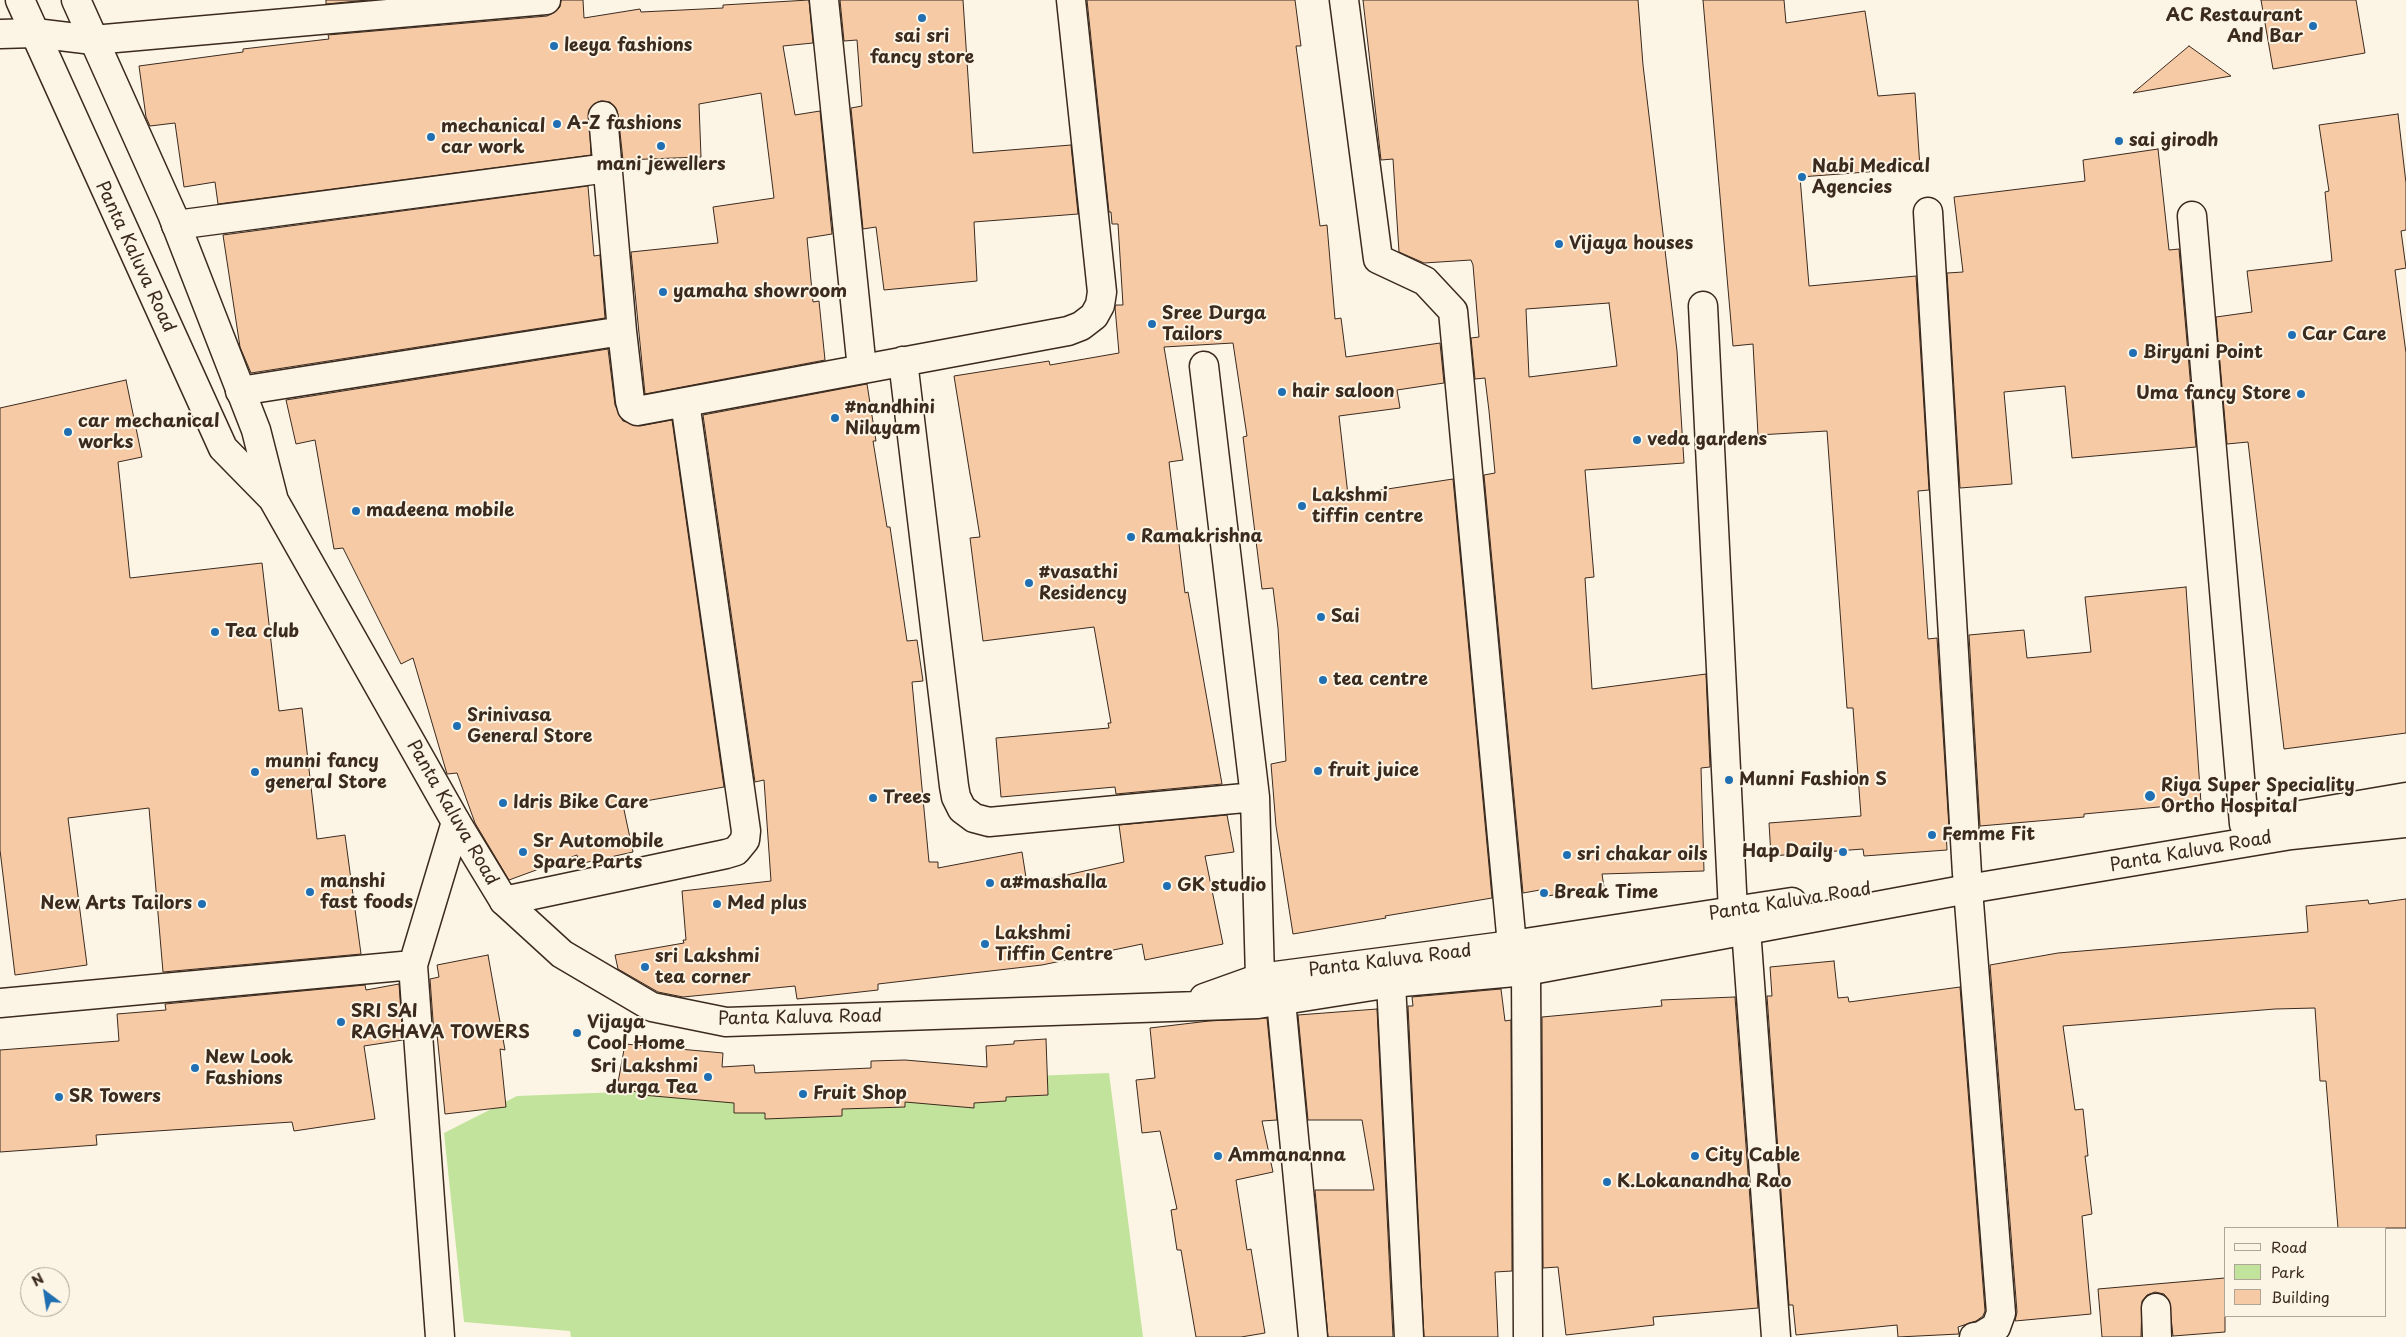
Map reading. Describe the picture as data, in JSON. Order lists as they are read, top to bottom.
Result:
{
  "streets": {
    "street": ["Panta Kaluva Road"]
  },
  "places": [
    "sai sri fancy store",
    "AC Restaurant And Bar",
    "leeya fashions",
    "A-Z fashions",
    "mechanical car work",
    "sai girodh",
    "mani jewellers",
    "Nabi Medical Agencies",
    "Vijaya houses",
    "yamaha showroom",
    "Sree Durga Tailors",
    "Car Care",
    "Biryani Point",
    "hair saloon",
    "Uma fancy Store",
    "#nandhini Nilayam",
    "car mechanical works",
    "veda gardens",
    "Lakshmi tiffin centre",
    "madeena mobile",
    "Ramakrishna",
    "#vasathi Residency",
    "Sai",
    "Tea club",
    "tea centre",
    "Srinivasa General Store",
    "fruit juice",
    "munni fancy general Store",
    "Munni Fashion S",
    "Riya Super Speciality Ortho Hospital",
    "Trees",
    "Idris Bike Care",
    "Femme Fit",
    "Sr Automobile Spare Parts",
    "Hap Daily",
    "sri chakar oils",
    "a#mashalla",
    "GK studio",
    "manshi fast foods",
    "Break Time",
    "New Arts Tailors",
    "Med plus",
    "Lakshmi Tiffin Centre",
    "sri Lakshmi tea corner",
    "SRI SAI RAGHAVA TOWERS",
    "Vijaya Cool Home",
    "New Look Fashions",
    "Sri Lakshmi durga Tea",
    "Fruit Shop",
    "SR Towers",
    "Ammananna",
    "City Cable",
    "K.Lokanandha Rao"
  ],
  "legend": ["Road", "Park", "Building"],
  "north": "top left"
}
